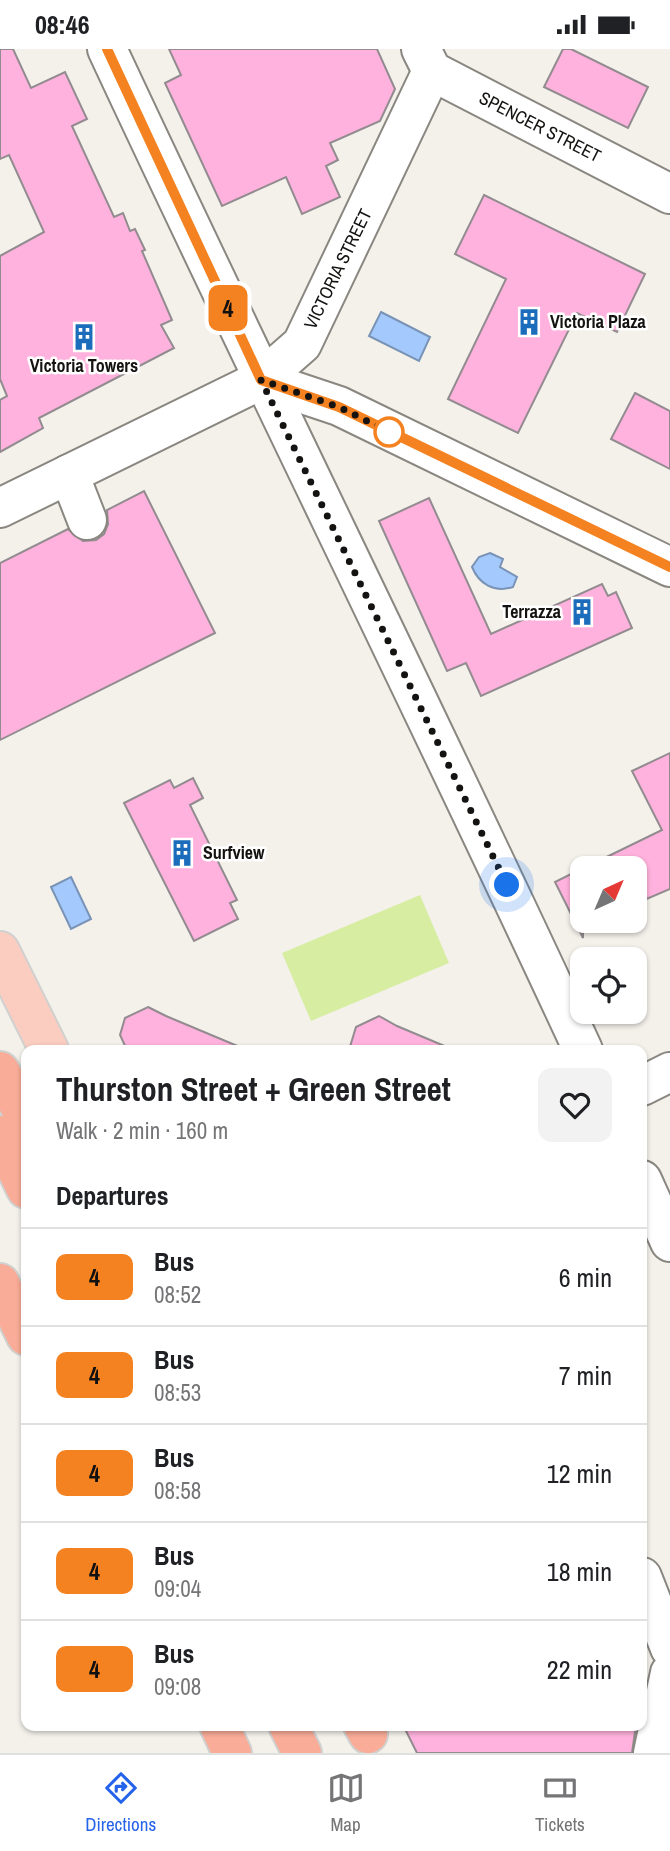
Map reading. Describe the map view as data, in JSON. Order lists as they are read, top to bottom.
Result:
{
  "streets": {
    "street": ["SPENCER STREET", "VICTORIA STREET"]
  },
  "crossings": [
    ["SPENCER STREET", "VICTORIA STREET"]
  ],
  "places": {
    "building": [
      "Victoria Plaza",
      "Victoria Towers",
      "Terrazza",
      "Surfview"
    ]
  },
  "lines": ["bus line 4"],
  "north": "top right",
  "page": {
    "status": "08:46",
    "on_map": "4",
    "heading": [
      ["Thurston Street + Green Street", "Walk · 2 min · 160 m"],
      "Departures"
    ],
    "list": [
      {
        "mark": "4",
        "name": "Bus",
        "note": "08:52",
        "value": "6 min"
      },
      {
        "mark": "4",
        "name": "Bus",
        "note": "08:53",
        "value": "7 min"
      },
      {
        "mark": "4",
        "name": "Bus",
        "note": "08:58",
        "value": "12 min"
      },
      {
        "mark": "4",
        "name": "Bus",
        "note": "09:04",
        "value": "18 min"
      },
      {
        "mark": "4",
        "name": "Bus",
        "note": "09:08",
        "value": "22 min"
      }
    ],
    "tabs": ["Directions", "Map", "Tickets"]
  }
}
